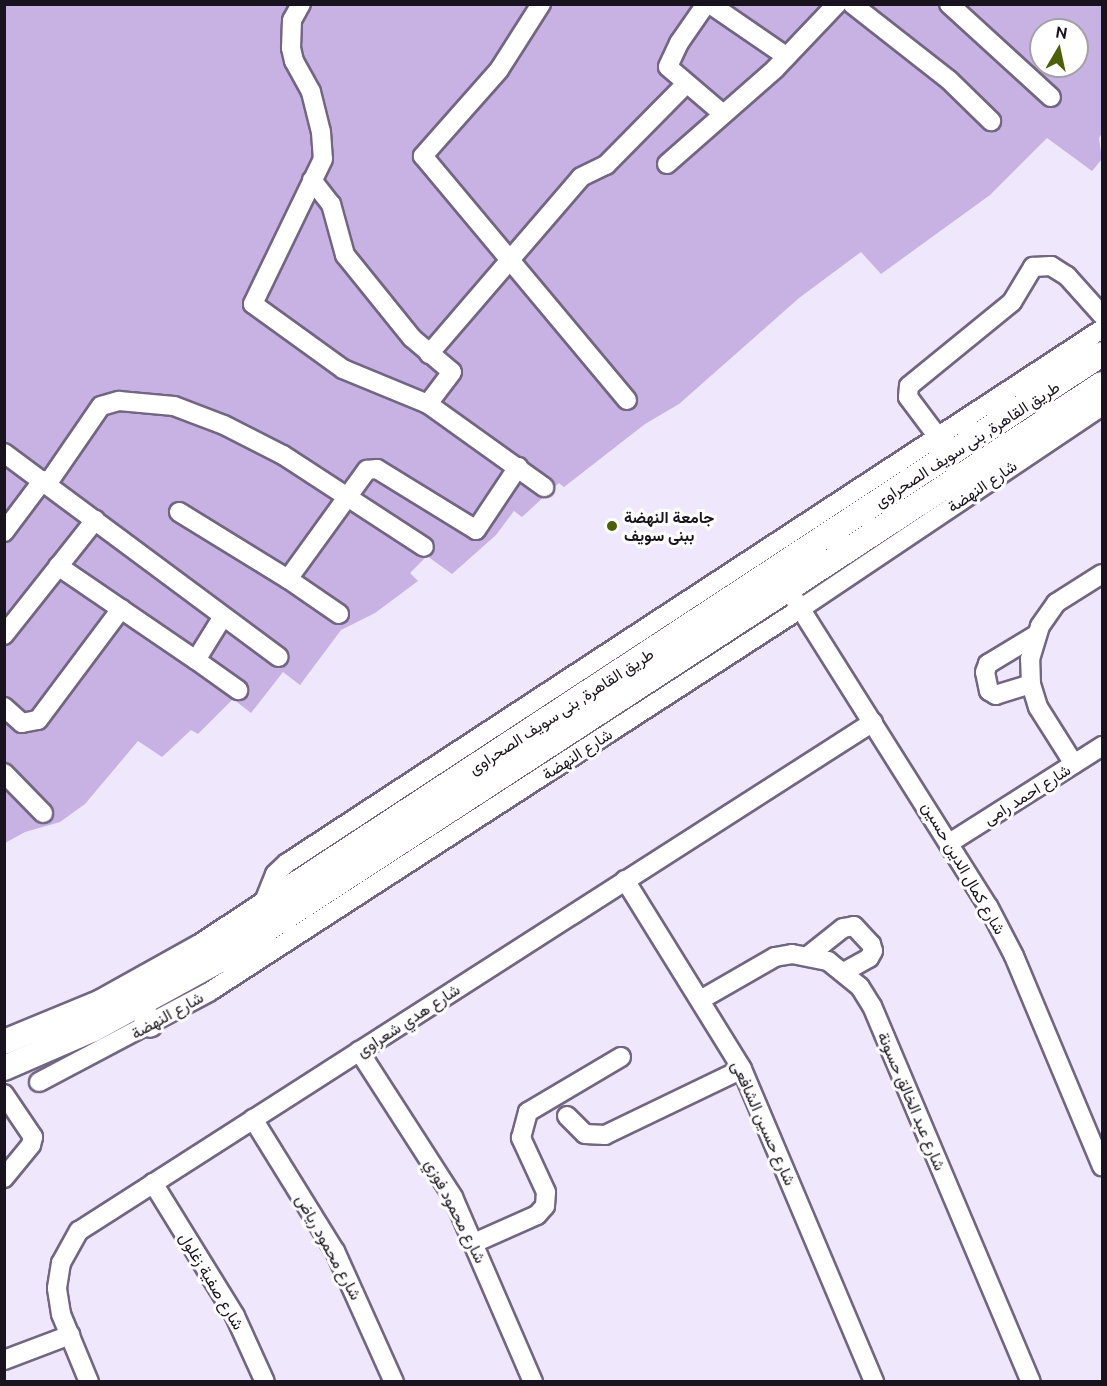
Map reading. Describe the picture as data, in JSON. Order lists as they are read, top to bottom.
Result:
{
  "streets": {
    "main road": ["طريق القاهرة, بنى سويف الصحراوى"],
    "street": [
      "شارع النهضة",
      "شارع احمد رامى",
      "شارع كمال الدين حسين",
      "شارع هدي شعراوى",
      "شارع عبد الخالق حسونة",
      "شارع حسين الشافعى",
      "شارع محمود فوزي",
      "شارع محمود رياض",
      "شارع صفية زغلول"
    ]
  },
  "crossings": [
    ["طريق القاهرة, بنى سويف الصحراوى", "شارع النهضة"],
    ["طريق القاهرة, بنى سويف الصحراوى", "شارع كمال الدين حسين"],
    ["شارع النهضة", "شارع كمال الدين حسين"],
    ["شارع احمد رامى", "شارع كمال الدين حسين"],
    ["شارع كمال الدين حسين", "شارع هدي شعراوى"],
    ["شارع هدي شعراوى", "شارع حسين الشافعى"],
    ["شارع هدي شعراوى", "شارع محمود فوزي"],
    ["شارع هدي شعراوى", "شارع محمود رياض"],
    ["شارع هدي شعراوى", "شارع صفية زغلول"],
    ["شارع عبد الخالق حسونة", "شارع حسين الشافعى"]
  ],
  "places": ["جامعة النهضة ببنى سويف"],
  "north": "top"
}
